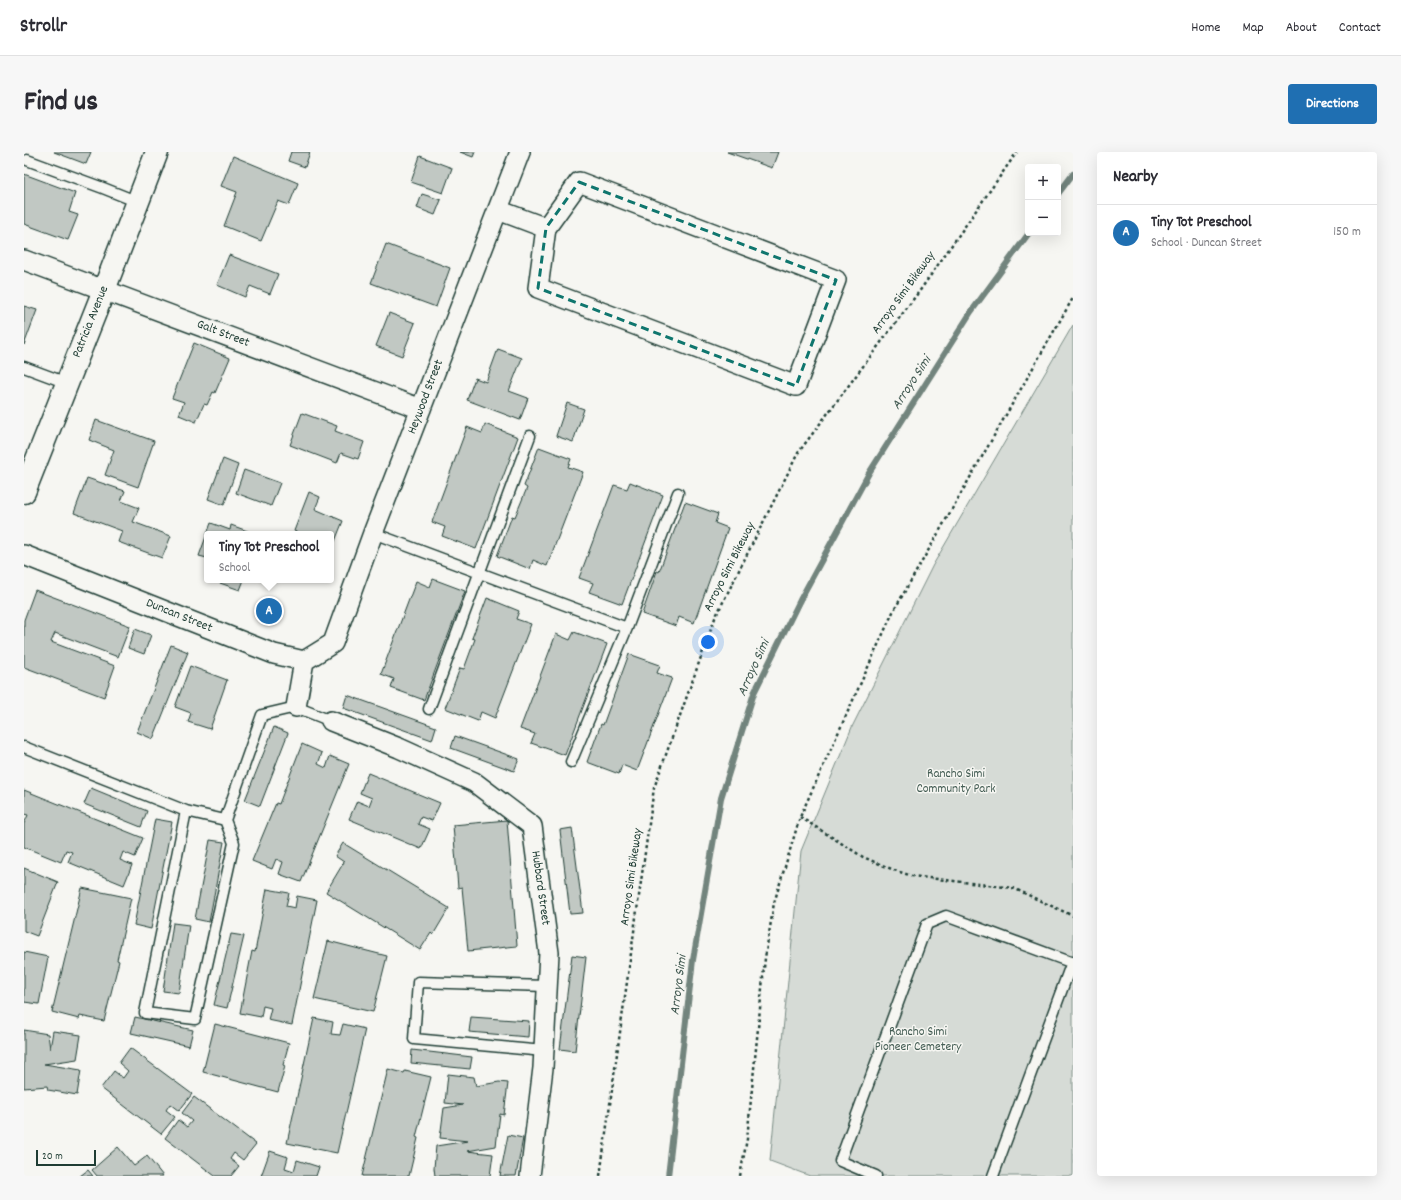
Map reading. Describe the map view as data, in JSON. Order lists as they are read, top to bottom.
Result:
{
  "streets": {
    "street": [
      "Patricia Avenue",
      "Galt Street",
      "Heywood Street",
      "Duncan Street",
      "Hubbard Street"
    ],
    "path": ["Arroyo Simi Bikeway"]
  },
  "crossings": [
    ["Patricia Avenue", "Galt Street"],
    ["Galt Street", "Heywood Street"],
    ["Heywood Street", "Duncan Street"]
  ],
  "water": ["Arroyo Simi"],
  "parks": ["Rancho Simi Community Park", "Rancho Simi Pioneer Cemetery"],
  "scale_bar": "20 m",
  "page": {
    "header": "Strollr",
    "nav": [
      "Home",
      "Map",
      "About",
      "Contact"
    ],
    "title": "Find us",
    "buttons": "Directions",
    "heading": "Nearby",
    "map_buttons": ["+", "−"],
    "list": [
      {
        "mark": "A",
        "name": "Tiny Tot Preschool",
        "note": "School · Duncan Street",
        "value": "150 m"
      }
    ],
    "popup": ["Tiny Tot Preschool", "School"],
    "pins": "A",
    "scale": "20 m"
  }
}
